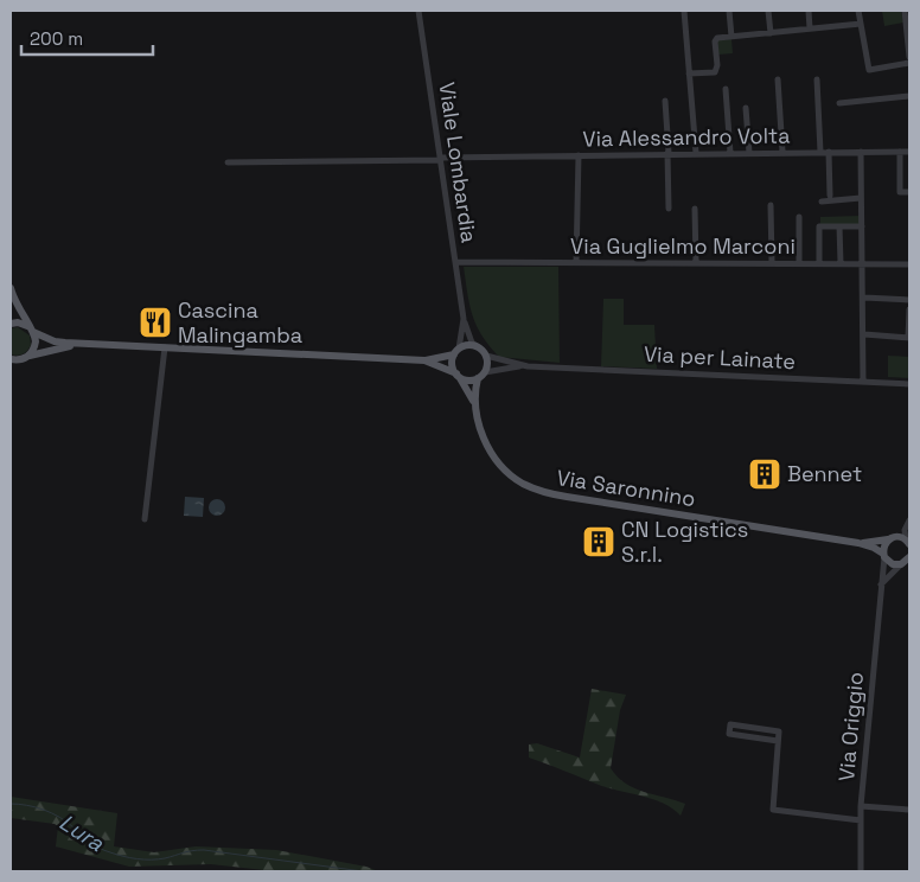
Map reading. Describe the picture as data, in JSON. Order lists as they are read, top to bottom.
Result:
{
  "streets": {
    "main road": ["Via Saronnino"],
    "street": [
      "Via Alessandro Volta",
      "Viale Lombardia",
      "Via Guglielmo Marconi",
      "Via per Lainate",
      "Via Origgio"
    ]
  },
  "crossings": [
    ["Via Alessandro Volta", "Viale Lombardia"],
    ["Viale Lombardia", "Via Guglielmo Marconi"],
    ["Viale Lombardia", "Via per Lainate"],
    ["Viale Lombardia", "Via Saronnino"],
    ["Via per Lainate", "Via Saronnino"],
    ["Via Saronnino", "Via Origgio"]
  ],
  "water": ["Lura"],
  "places": {
    "restaurant": ["Cascina Malingamba"],
    "building": ["Bennet", "CN Logistics S.r.l."]
  },
  "scale_bar": "200 m"
}
